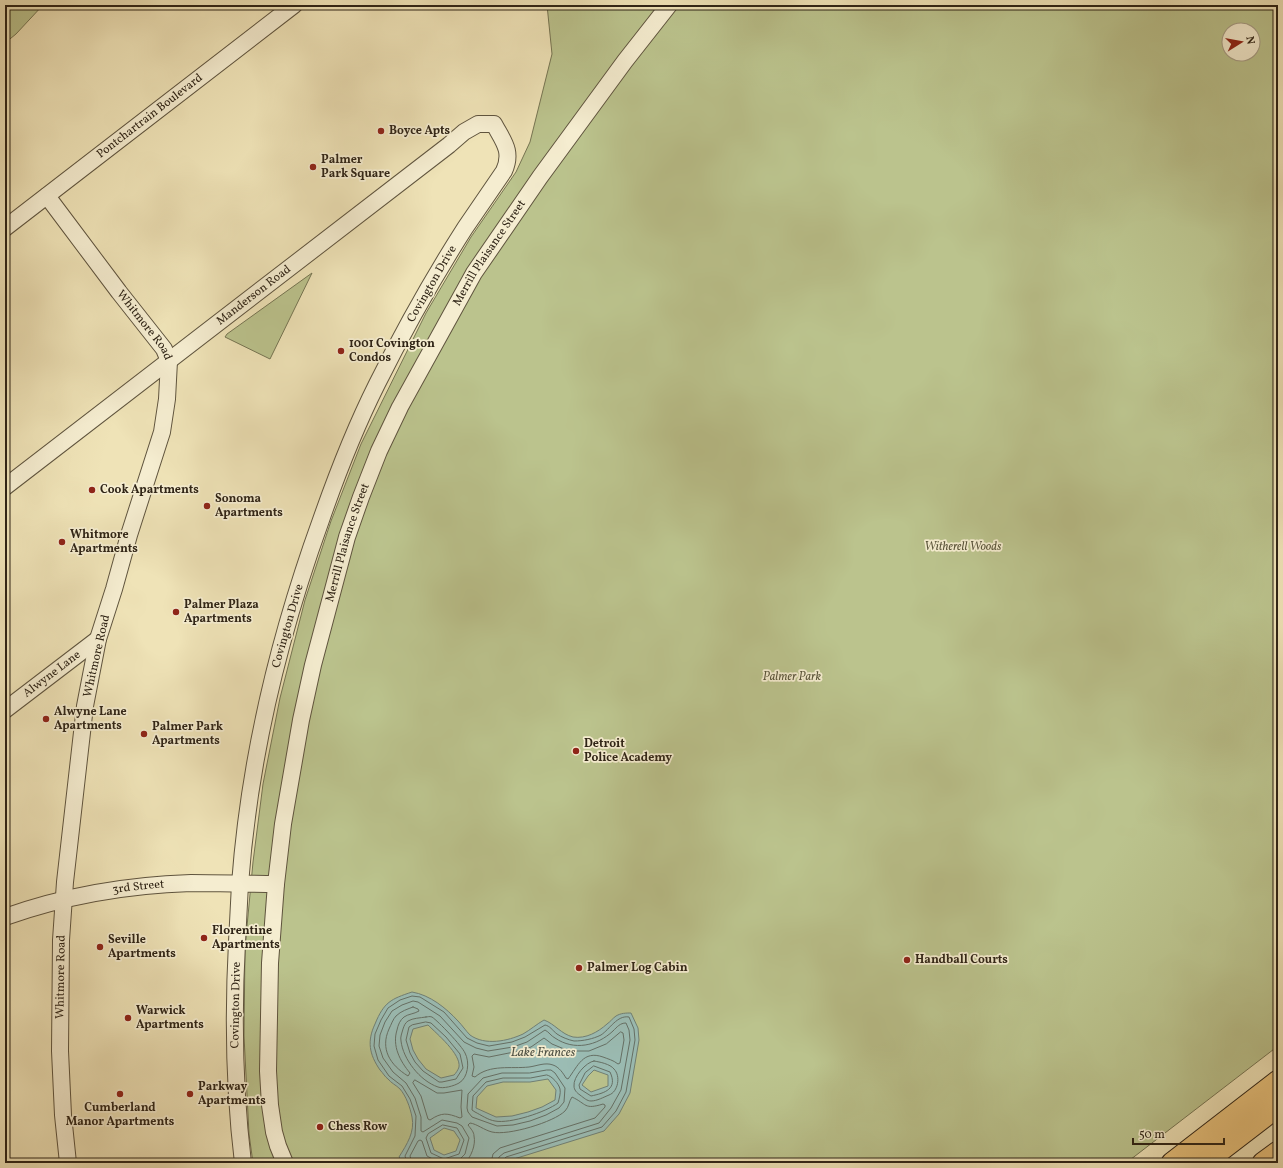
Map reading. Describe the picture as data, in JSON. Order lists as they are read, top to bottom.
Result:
{
  "streets": {
    "street": [
      "Pontchartrain Boulevard",
      "Merrill Plaisance Street",
      "Covington Drive",
      "Manderson Road",
      "Whitmore Road",
      "Alwyne Lane",
      "3rd Street"
    ]
  },
  "crossings": [
    ["Pontchartrain Boulevard", "Whitmore Road"],
    ["Merrill Plaisance Street", "3rd Street"],
    ["Covington Drive", "Manderson Road"],
    ["Covington Drive", "3rd Street"],
    ["Manderson Road", "Whitmore Road"],
    ["Whitmore Road", "Alwyne Lane"],
    ["Whitmore Road", "3rd Street"]
  ],
  "water": ["Lake Frances"],
  "parks": ["Witherell Woods", "Palmer Park"],
  "places": [
    "Boyce Apts",
    "Palmer Park Square",
    "1001 Covington Condos",
    "Cook Apartments",
    "Sonoma Apartments",
    "Whitmore Apartments",
    "Palmer Plaza Apartments",
    "Alwyne Lane Apartments",
    "Palmer Park Apartments",
    "Detroit Police Academy",
    "Florentine Apartments",
    "Seville Apartments",
    "Handball Courts",
    "Palmer Log Cabin",
    "Warwick Apartments",
    "Cumberland Manor Apartments",
    "Parkway Apartments",
    "Chess Row"
  ],
  "scale_bar": "50 m",
  "north": "right"
}
